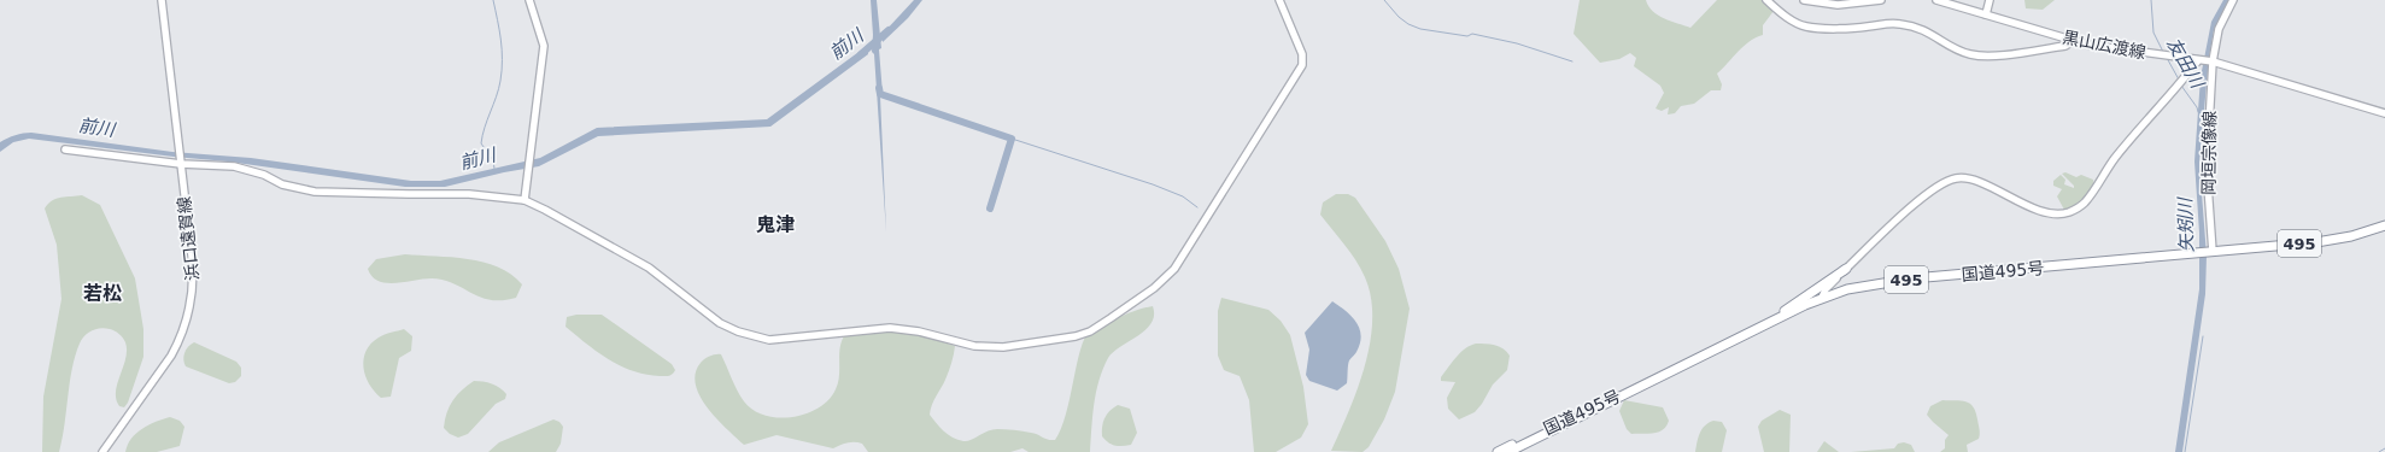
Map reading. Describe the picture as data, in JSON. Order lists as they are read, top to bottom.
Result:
{
  "streets": {
    "highway": ["495", "国道495号"],
    "street": ["黒山広渡線", "岡垣宗像線", "浜口遠賀線"]
  },
  "crossings": [
    ["黒山広渡線", "岡垣宗像線"],
    ["岡垣宗像線", "国道495号"]
  ],
  "districts": ["鬼津", "若松"],
  "water": ["前川", "友田川", "矢矧川"]
}
